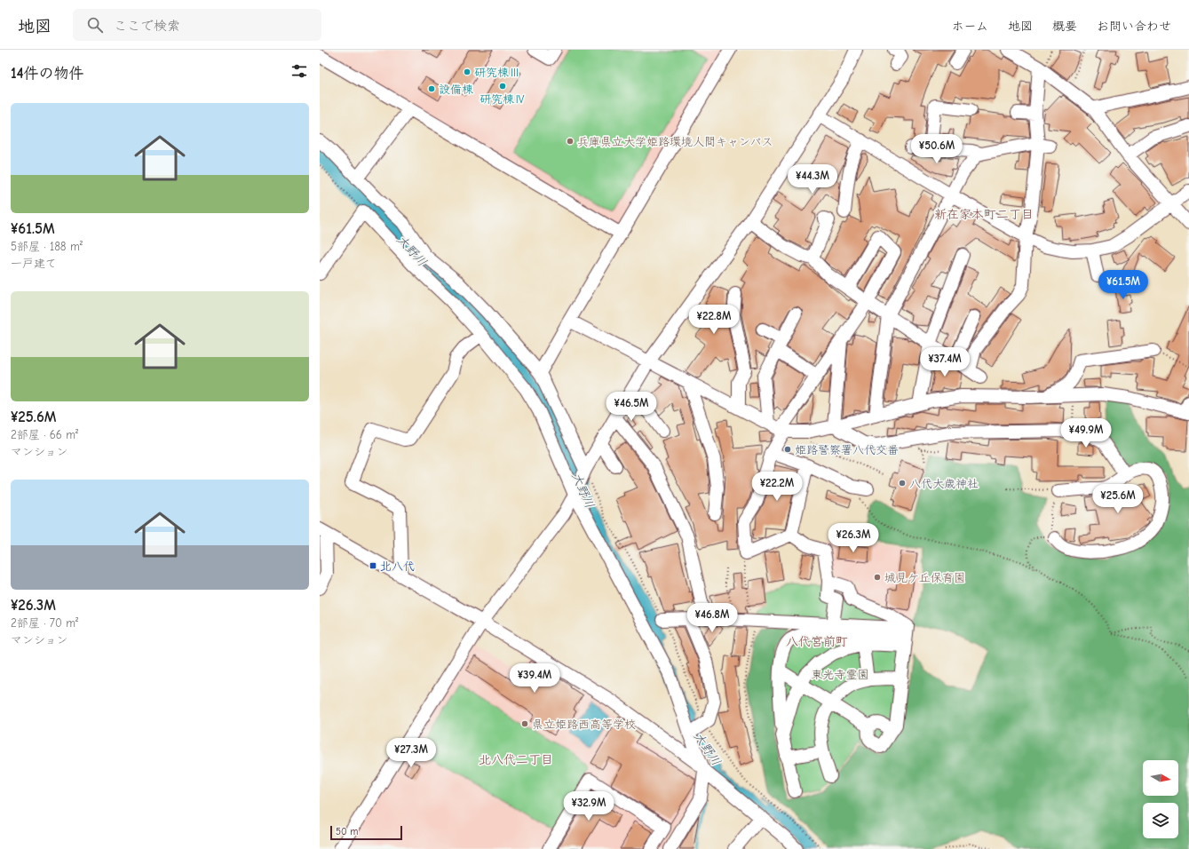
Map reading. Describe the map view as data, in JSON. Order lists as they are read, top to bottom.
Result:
{
  "districts": ["新在家本町二丁目", "八代宮前町", "北八代二丁目"],
  "water": ["大野川"],
  "parks": ["東光寺霊園"],
  "places": {
    "other": [
      "研究棟Ⅲ",
      "研究棟Ⅳ",
      "設備棟",
      "兵庫県立大学姫路環境人間キャンパス",
      "姫路警察署八代交番",
      "八代大歳神社",
      "城見ケ丘保育園",
      "県立姫路西高等学校"
    ],
    "transit": ["北八代"]
  },
  "scale_bar": "50 m",
  "north": "right",
  "page": {
    "header": "地図",
    "search": "ここで検索",
    "nav": [
      "ホーム",
      "地図",
      "概要",
      "お問い合わせ"
    ],
    "heading": "14件の物件",
    "list": [
      {
        "name": "¥61.5M",
        "note": "5部屋 · 188 m² · 一戸建て"
      },
      {
        "name": "¥25.6M",
        "note": "2部屋 · 66 m² · マンション"
      },
      {
        "name": "¥26.3M",
        "note": "2部屋 · 70 m² · マンション"
      }
    ],
    "price": [
      "¥50.6M",
      "¥44.3M",
      "¥61.5M",
      "¥22.8M",
      "¥37.4M",
      "¥46.5M",
      "¥49.9M",
      "¥22.2M",
      "¥25.6M",
      "¥26.3M",
      "¥46.8M",
      "¥39.4M",
      "¥27.3M",
      "¥32.9M"
    ],
    "scale": "50 m"
  }
}
